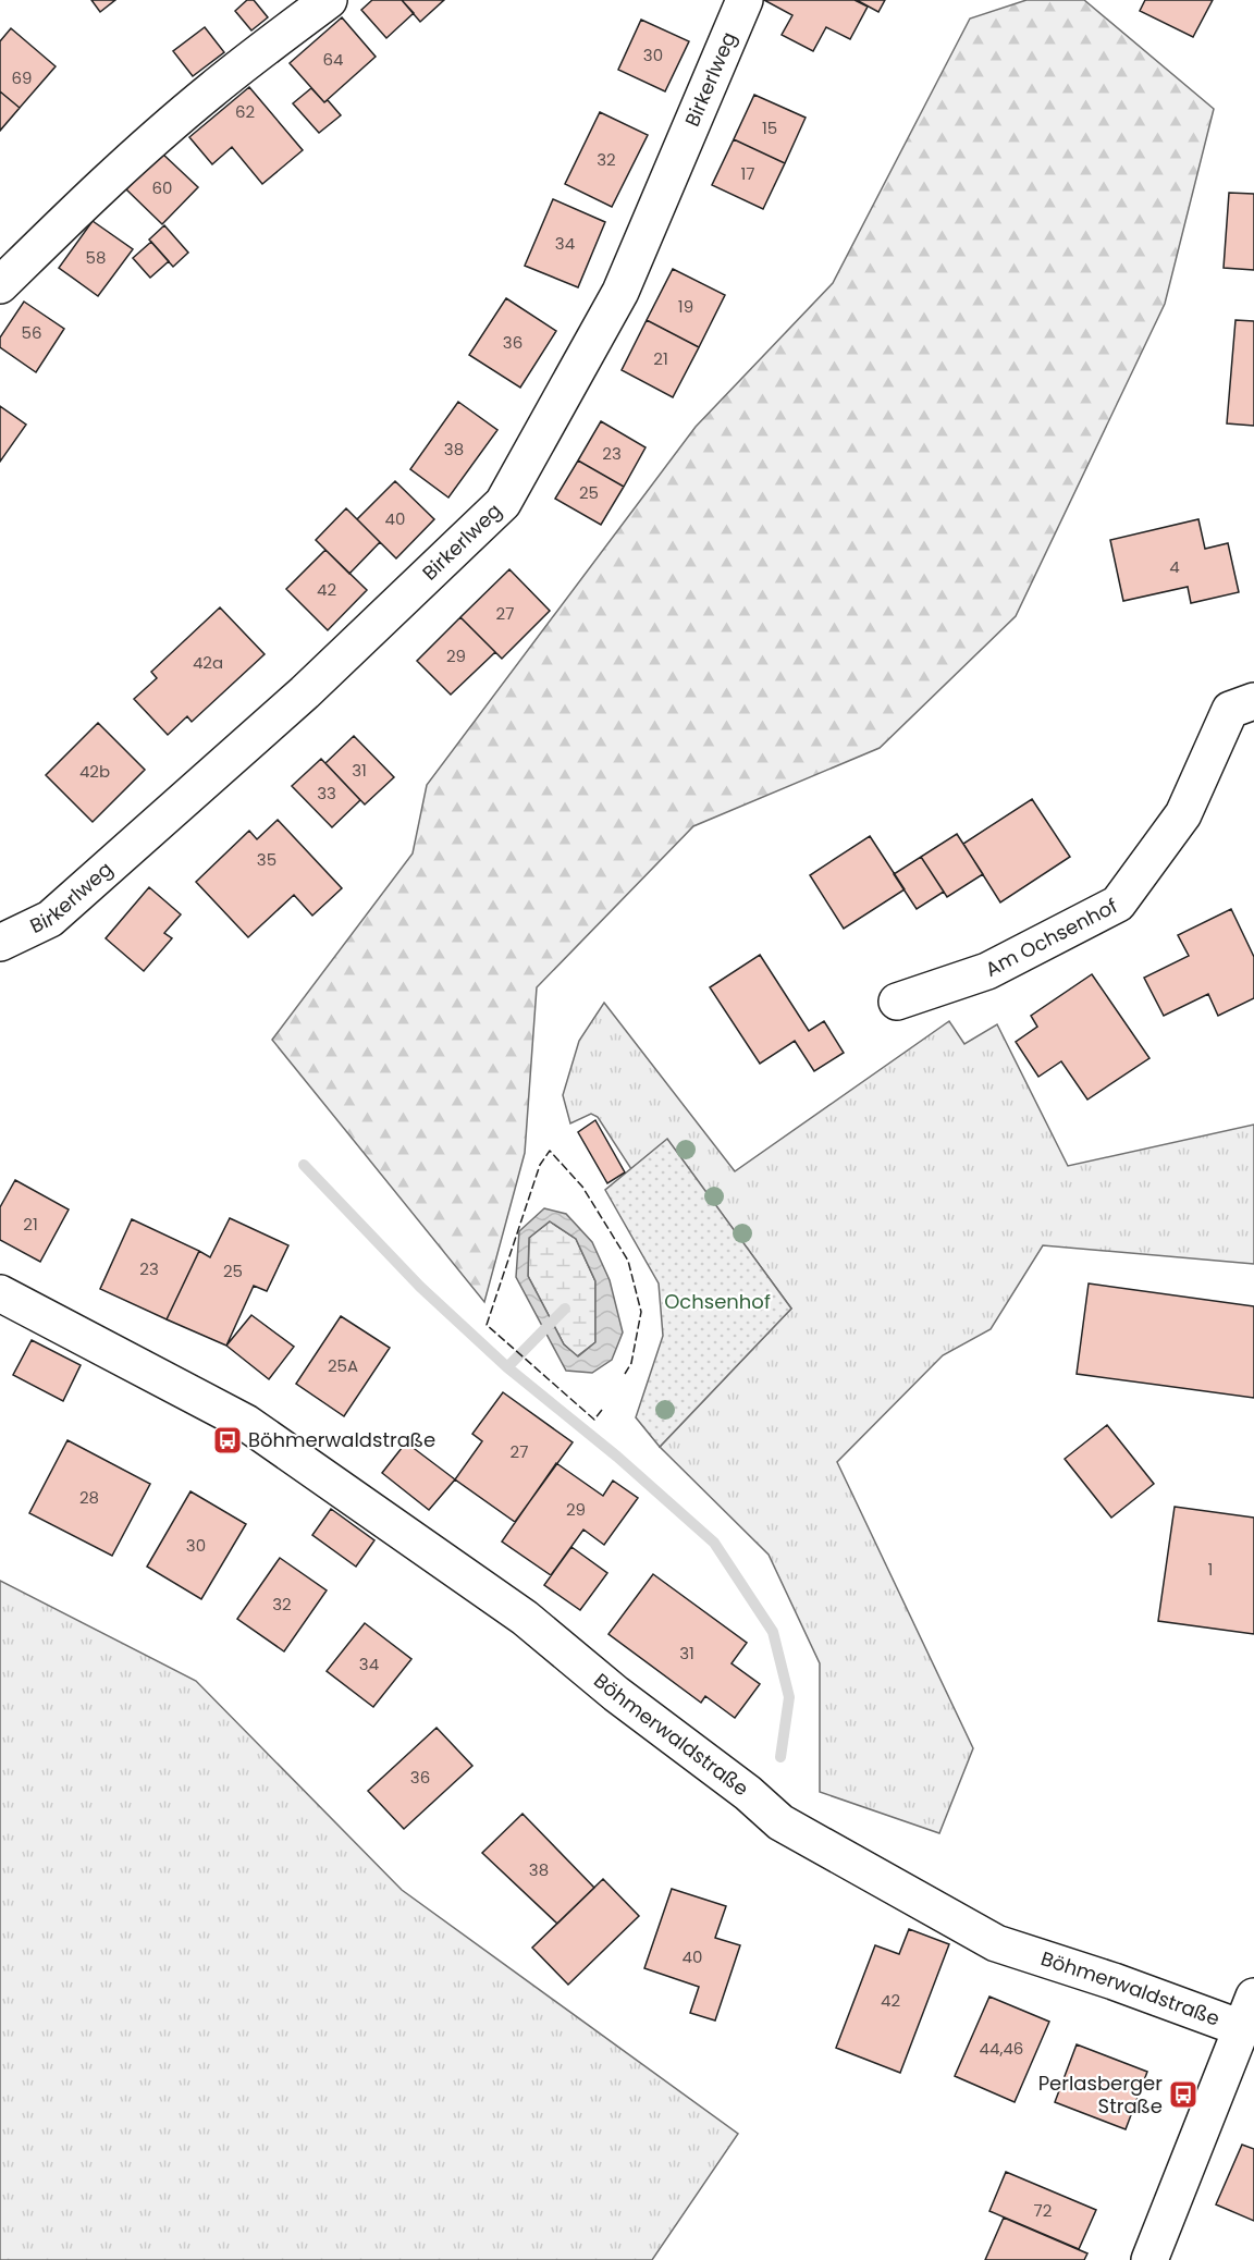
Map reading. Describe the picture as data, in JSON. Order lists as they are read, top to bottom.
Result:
{
  "streets": {
    "street": ["Birkerlweg", "Am Ochsenhof", "Böhmerwaldstraße"]
  },
  "parks": ["Ochsenhof"],
  "places": {
    "bus stop": ["Böhmerwaldstraße", "Perlasberger Straße"]
  },
  "house_numbers": [
    "30",
    "64",
    "69",
    "62",
    "15",
    "32",
    "17",
    "60",
    "34",
    "58",
    "19",
    "56",
    "36",
    "21",
    "38",
    "23",
    "25",
    "40",
    "4",
    "42",
    "27",
    "29",
    "42a",
    "31",
    "42b",
    "33",
    "35",
    "21",
    "23",
    "25",
    "25A",
    "27",
    "28",
    "29",
    "30",
    "1",
    "32",
    "31",
    "34",
    "36",
    "38",
    "40",
    "42",
    "44,46",
    "72"
  ]
}
